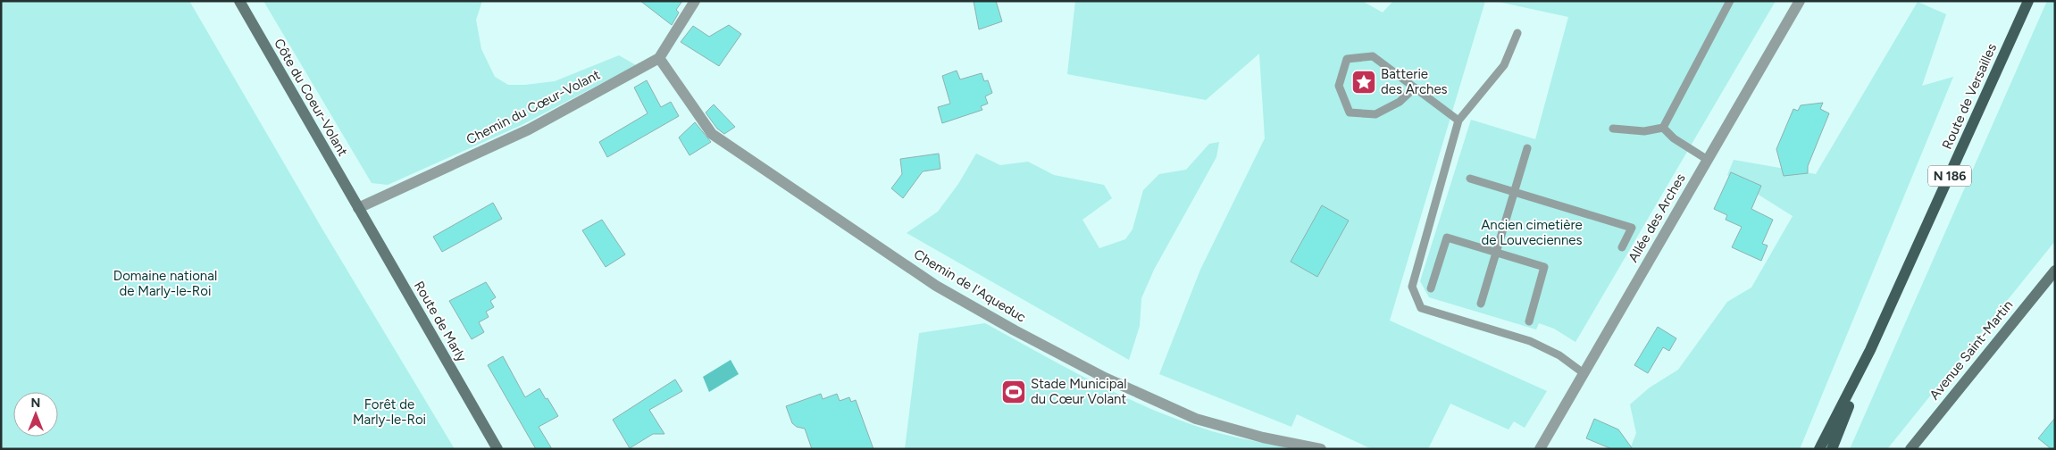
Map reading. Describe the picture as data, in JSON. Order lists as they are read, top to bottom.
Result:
{
  "streets": {
    "main road": [
      "Route de Versailles",
      "Côte du Coeur-Volant",
      "N 186",
      "Route de Marly",
      "Avenue Saint-Martin"
    ],
    "street": ["Chemin du Cœur-Volant", "Allée des Arches", "Chemin de l'Aqueduc"]
  },
  "crossings": [
    ["Côte du Coeur-Volant", "Chemin du Cœur-Volant"],
    ["Côte du Coeur-Volant", "Route de Marly"],
    ["Chemin du Cœur-Volant", "Chemin de l'Aqueduc"],
    ["Chemin du Cœur-Volant", "Route de Marly"]
  ],
  "parks": ["Ancien cimetière de Louveciennes", "Domaine national de Marly-le-Roi", "Forêt de Marly-le-Roi"],
  "places": {
    "place": ["Batterie des Arches"],
    "sports": ["Stade Municipal du Cœur Volant"]
  },
  "north": "top"
}
